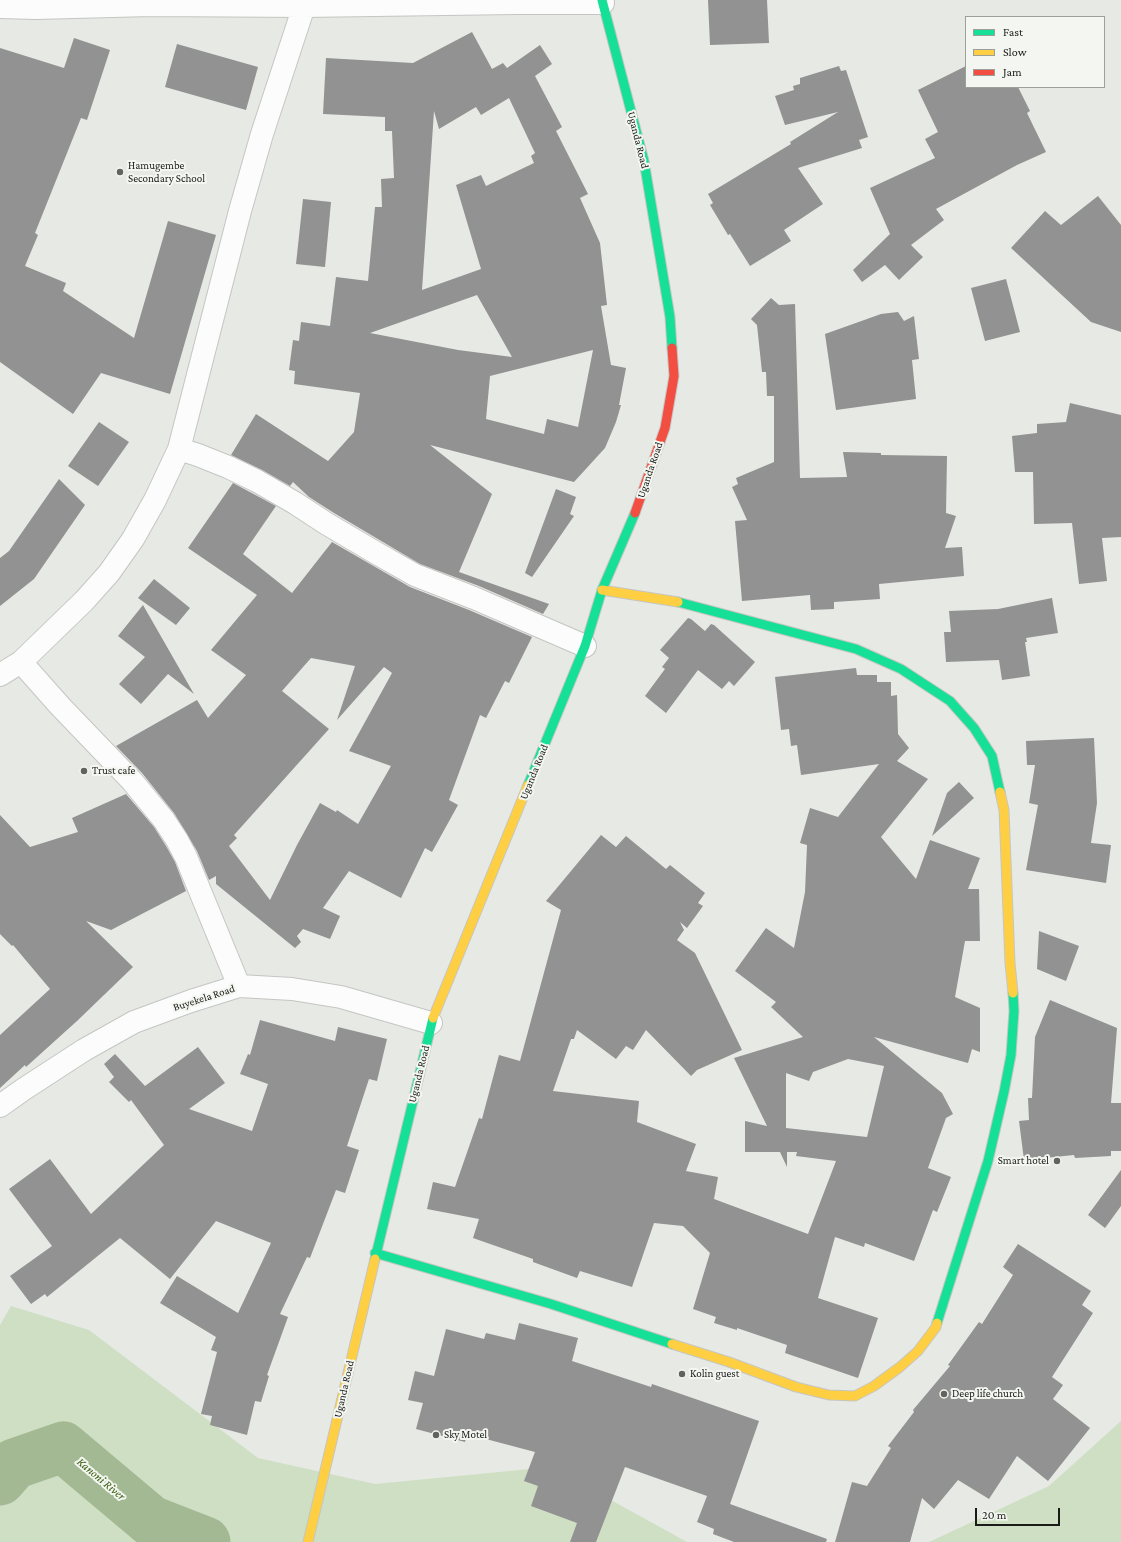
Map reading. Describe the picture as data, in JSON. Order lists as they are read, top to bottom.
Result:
{
  "streets": {
    "main road": ["Uganda Road"],
    "street": ["Buyekela Road"]
  },
  "crossings": [
    ["Uganda Road", "Buyekela Road"]
  ],
  "water": ["Kanoni River"],
  "places": [
    "Hamugembe Secondary School",
    "Trust cafe",
    "Smart hotel",
    "Kolin guest",
    "Deep life church",
    "Sky Motel"
  ],
  "legend": ["Fast", "Slow", "Jam"],
  "scale_bar": "20 m"
}
